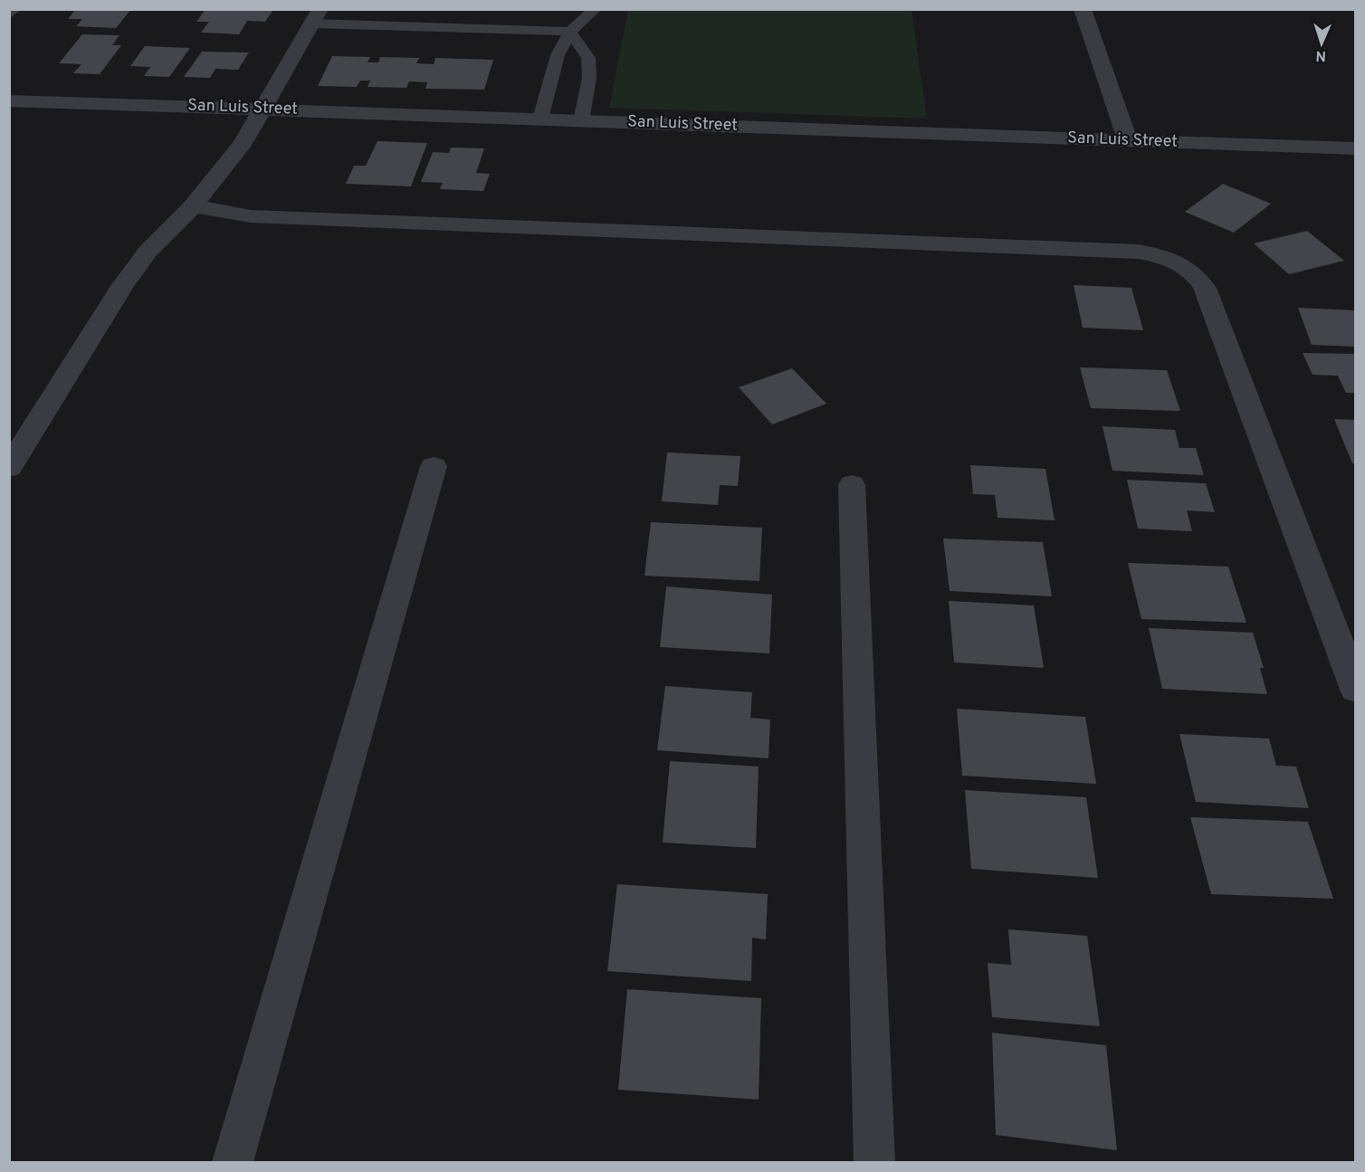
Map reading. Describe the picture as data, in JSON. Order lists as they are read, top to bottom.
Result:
{
  "streets": {
    "street": ["San Luis Street"]
  },
  "north": "bottom"
}
